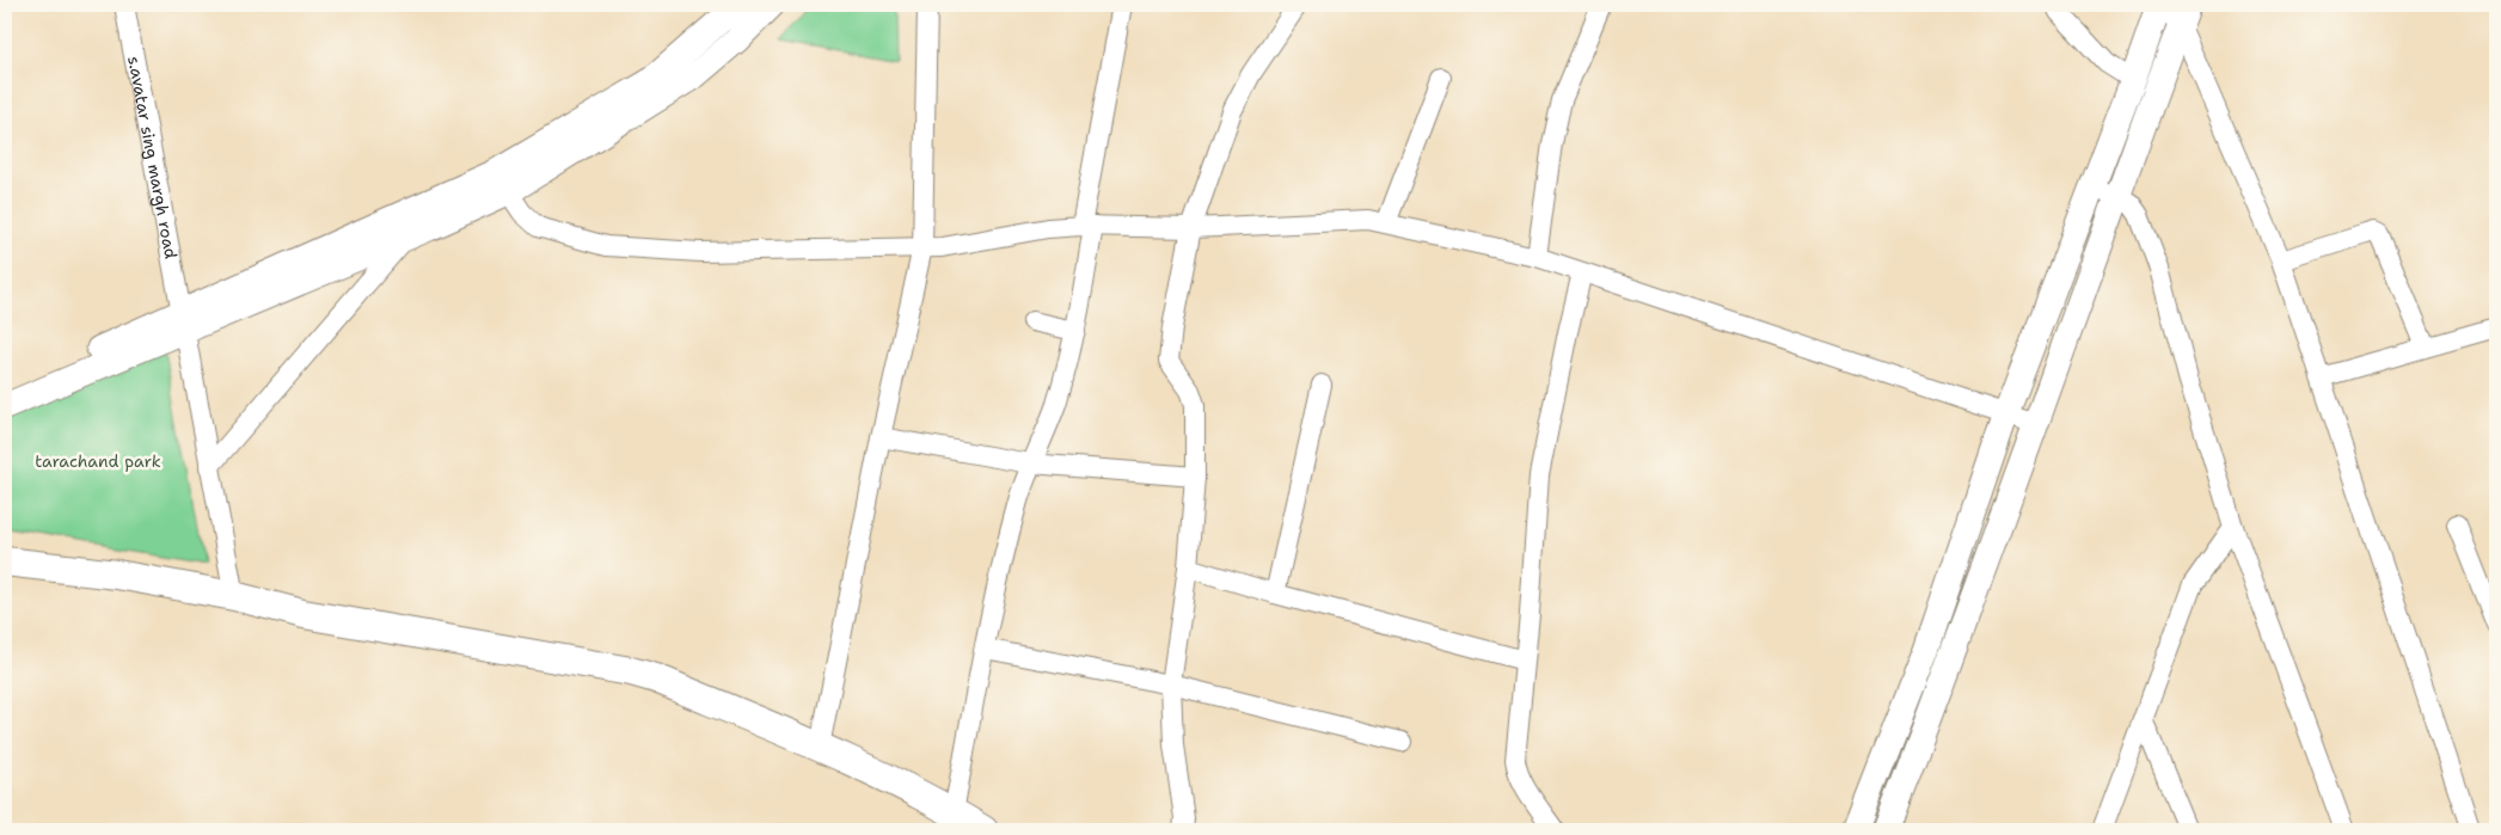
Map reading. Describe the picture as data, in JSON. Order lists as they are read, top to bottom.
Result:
{
  "streets": {
    "street": ["s.avatar sing margh road"]
  },
  "parks": ["tarachand park"]
}
